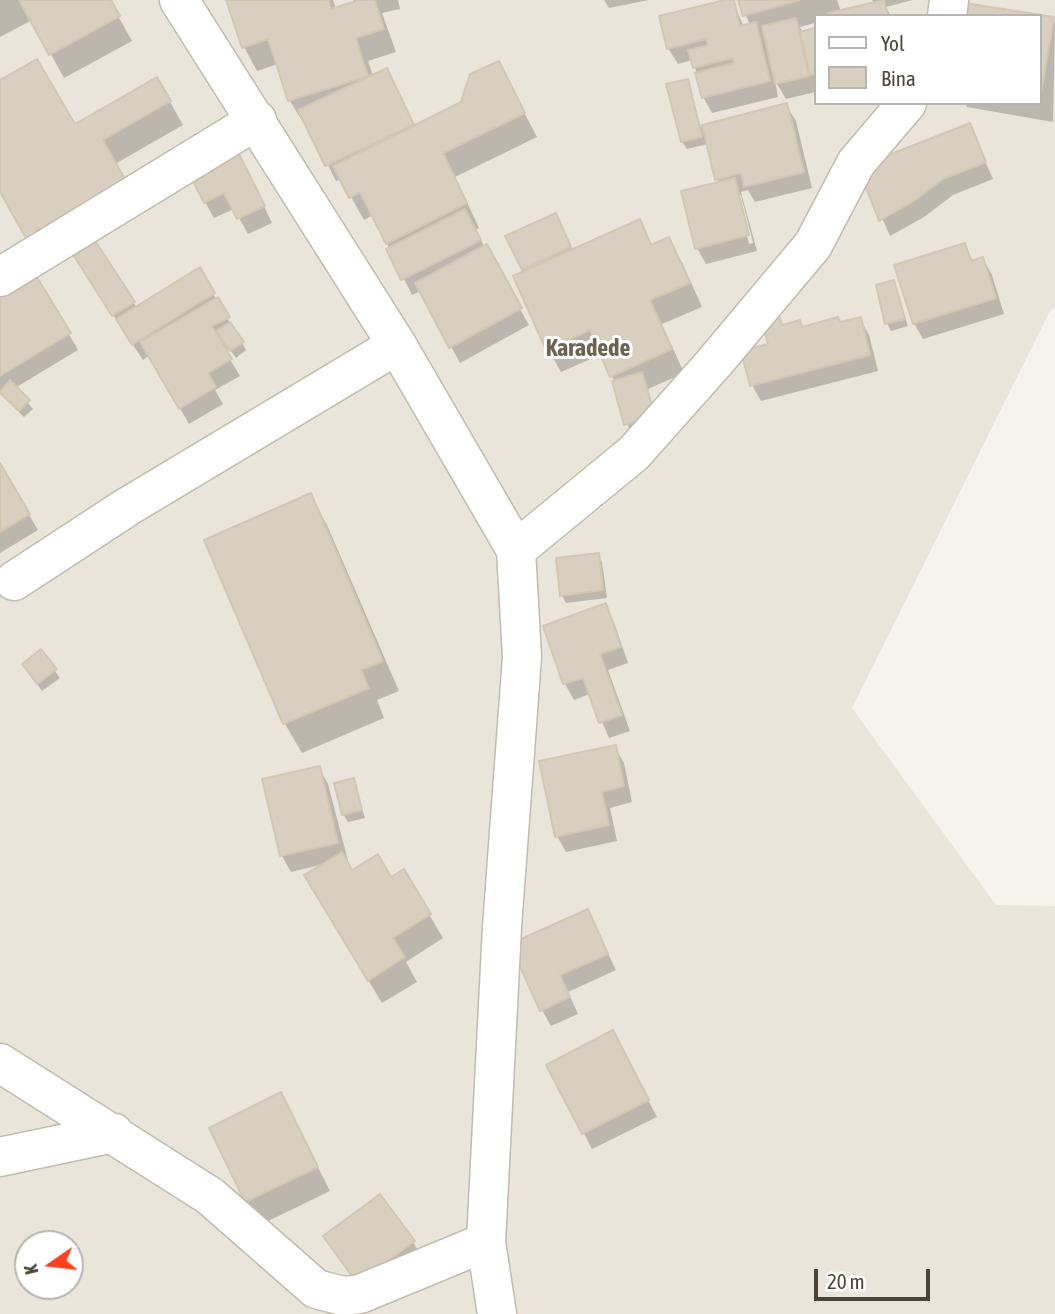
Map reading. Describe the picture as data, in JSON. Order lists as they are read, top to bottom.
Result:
{
  "districts": ["Karadede"],
  "legend": ["Yol", "Bina"],
  "scale_bar": "20 m",
  "north": "left"
}
